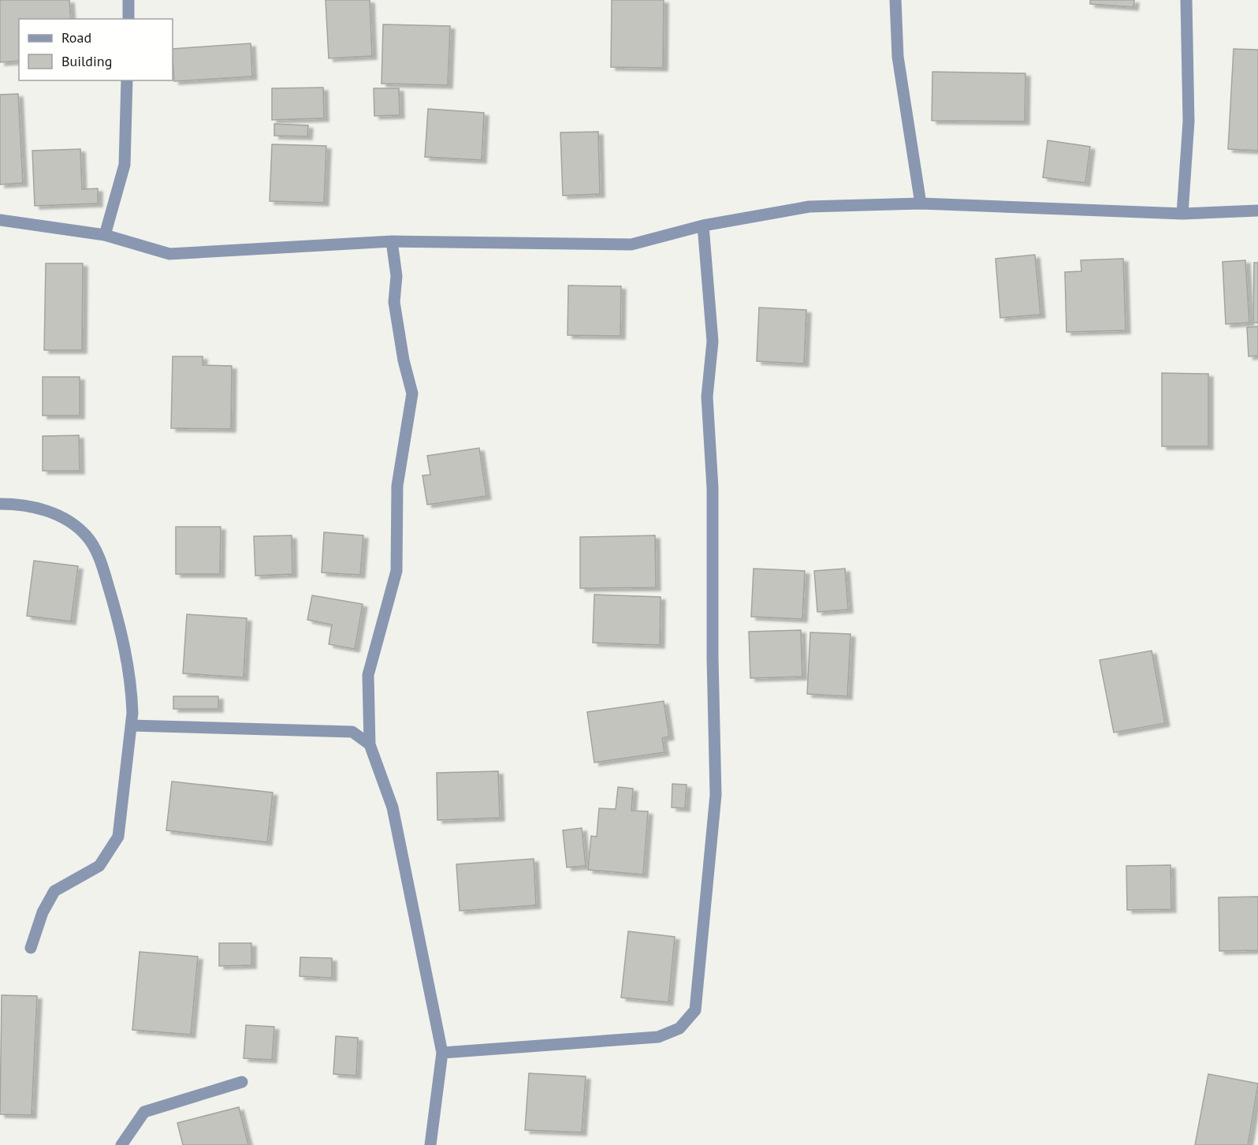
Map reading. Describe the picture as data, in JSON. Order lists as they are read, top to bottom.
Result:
{
  "legend": ["Road", "Building"]
}
